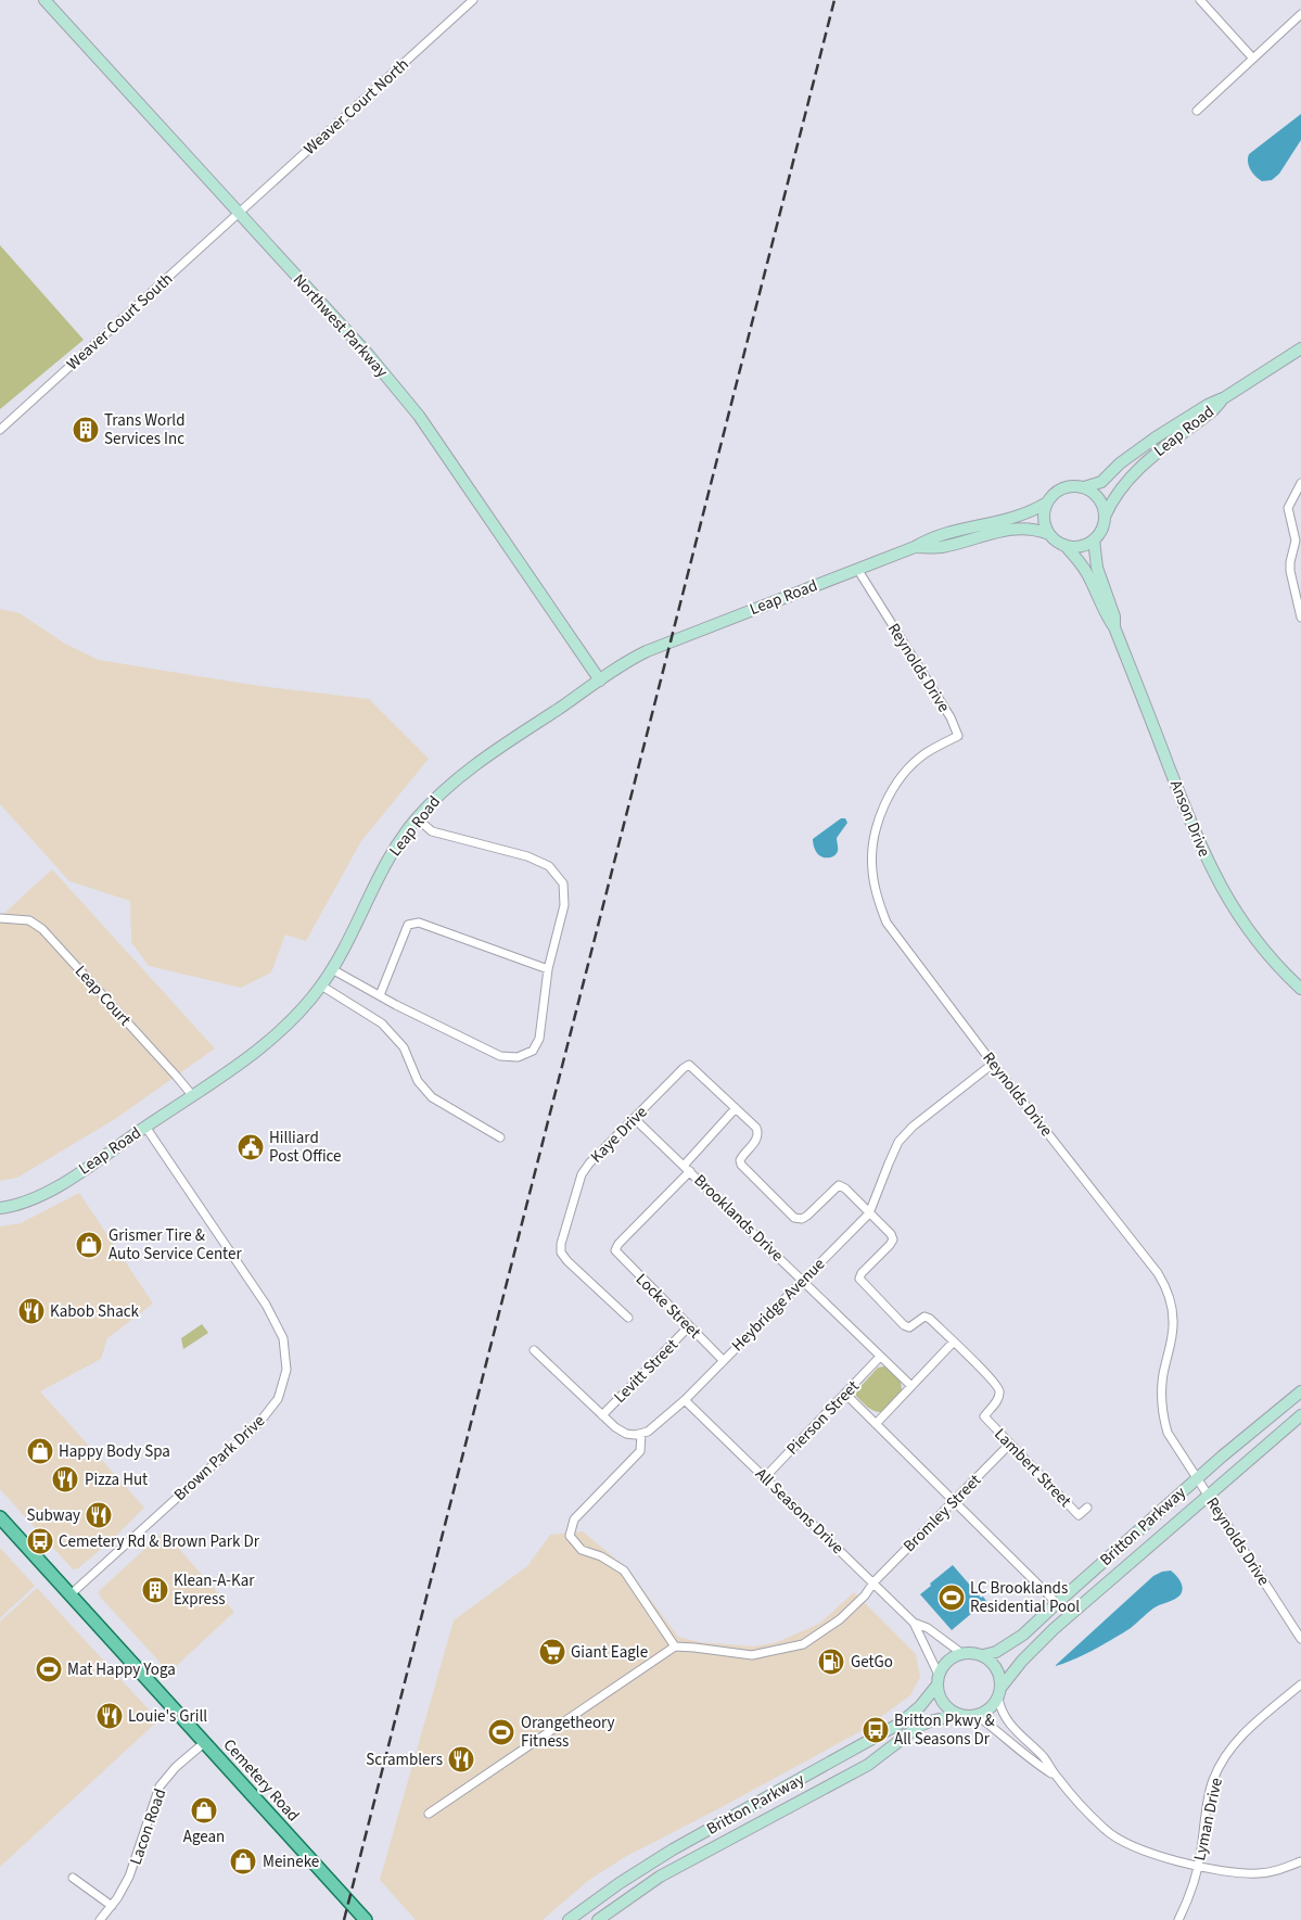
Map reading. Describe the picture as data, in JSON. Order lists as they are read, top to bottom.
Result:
{
  "streets": {
    "main road": ["Cemetery Road"],
    "street": [
      "Weaver Court North",
      "Weaver Court South",
      "Northwest Parkway",
      "Leap Road",
      "Reynolds Drive",
      "Anson Drive",
      "Leap Court",
      "Kaye Drive",
      "Brooklands Drive",
      "Heybridge Avenue",
      "Locke Street",
      "Levitt Street",
      "Pierson Street",
      "Brown Park Drive",
      "Lambert Street",
      "All Seasons Drive",
      "Bromley Street",
      "Britton Parkway",
      "Lyman Drive",
      "Lacon Road"
    ]
  },
  "crossings": [
    ["Weaver Court North", "Weaver Court South"],
    ["Weaver Court North", "Northwest Parkway"],
    ["Weaver Court South", "Northwest Parkway"],
    ["Northwest Parkway", "Leap Road"],
    ["Leap Road", "Reynolds Drive"],
    ["Leap Road", "Anson Drive"],
    ["Leap Road", "Leap Court"],
    ["Leap Road", "Brown Park Drive"],
    ["Reynolds Drive", "Heybridge Avenue"],
    ["Reynolds Drive", "Britton Parkway"],
    ["Kaye Drive", "Brooklands Drive"],
    ["Kaye Drive", "Lambert Street"],
    ["Brooklands Drive", "Heybridge Avenue"],
    ["Brooklands Drive", "Locke Street"],
    ["Brooklands Drive", "Pierson Street"],
    ["Heybridge Avenue", "Locke Street"],
    ["Heybridge Avenue", "Lambert Street"],
    ["Heybridge Avenue", "All Seasons Drive"],
    ["Locke Street", "Levitt Street"],
    ["Pierson Street", "All Seasons Drive"],
    ["Brown Park Drive", "Cemetery Road"],
    ["Lambert Street", "Bromley Street"],
    ["All Seasons Drive", "Bromley Street"],
    ["All Seasons Drive", "Britton Parkway"],
    ["Cemetery Road", "Lacon Road"]
  ],
  "places": {
    "building": ["Trans World Services Inc", "Klean-A-Kar Express"],
    "public building": ["Hilliard Post Office"],
    "shop": [
      "Grismer Tire & Auto Service Center",
      "Happy Body Spa",
      "Agean",
      "Meineke"
    ],
    "restaurant": [
      "Kabob Shack",
      "Pizza Hut",
      "Subway",
      "Louie's Grill",
      "Scramblers"
    ],
    "bus stop": ["Cemetery Rd & Brown Park Dr", "Britton Pkwy & All Seasons Dr"],
    "sports": ["LC Brooklands Residential Pool", "Mat Happy Yoga", "Orangetheory Fitness"],
    "supermarket": ["Giant Eagle"],
    "fuel station": ["GetGo"]
  }
}
